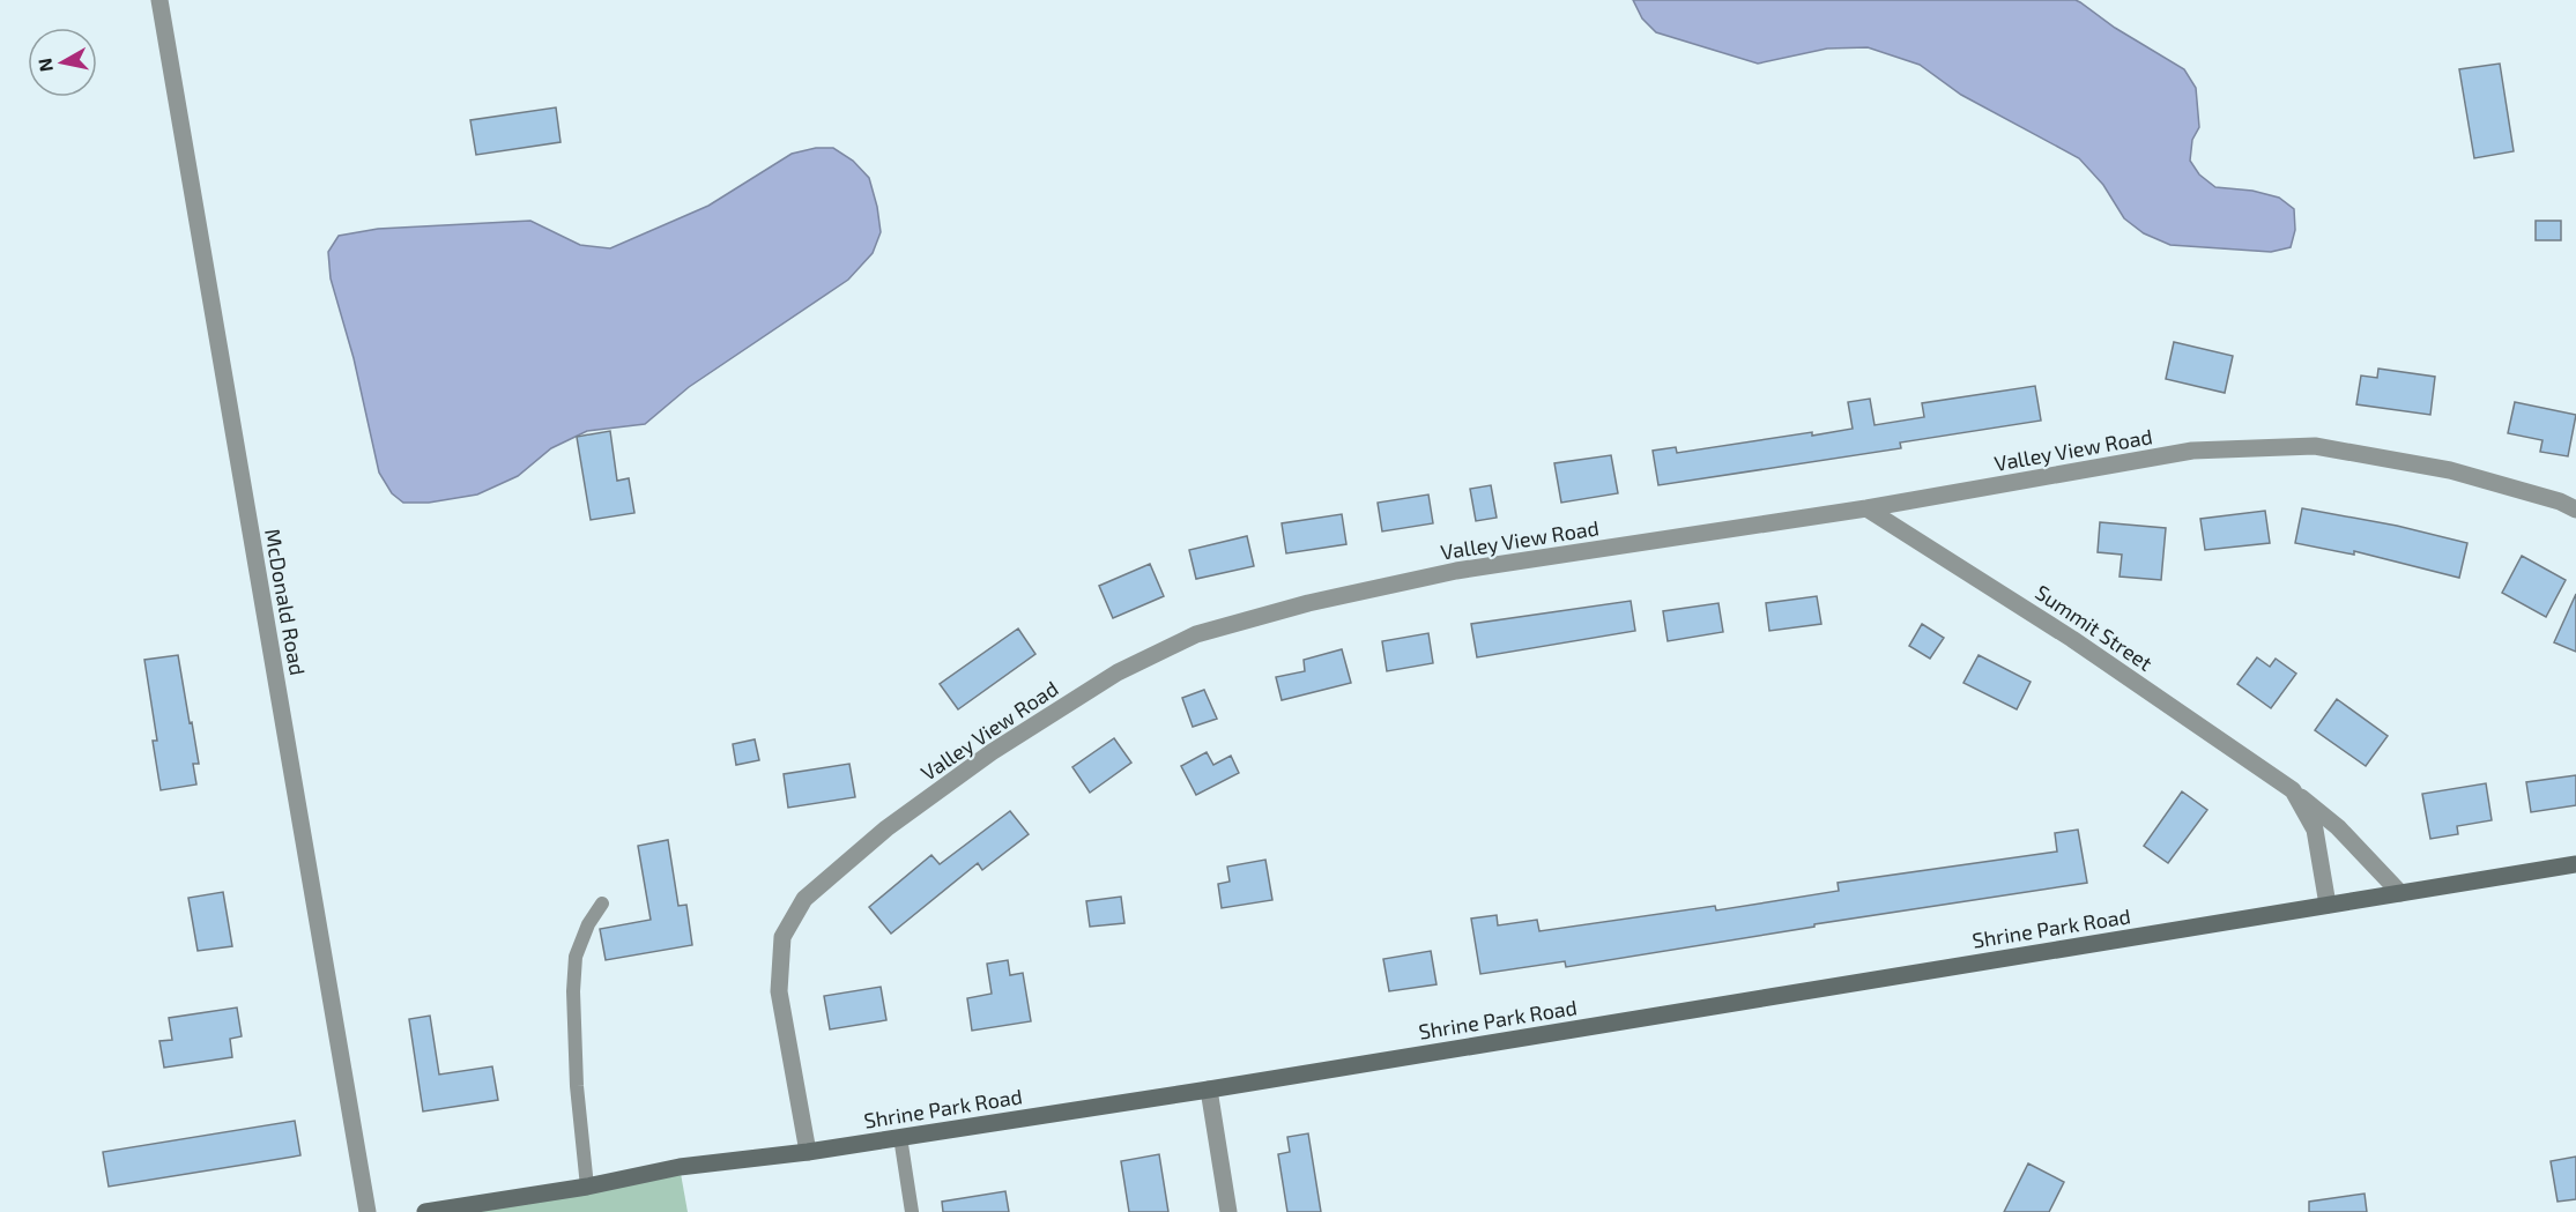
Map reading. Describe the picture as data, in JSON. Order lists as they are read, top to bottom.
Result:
{
  "streets": {
    "street": [
      "Valley View Road",
      "McDonald Road",
      "Summit Street",
      "Shrine Park Road"
    ]
  },
  "crossings": [
    ["Valley View Road", "Summit Street"],
    ["Valley View Road", "Shrine Park Road"],
    ["Summit Street", "Shrine Park Road"]
  ],
  "north": "left"
}
